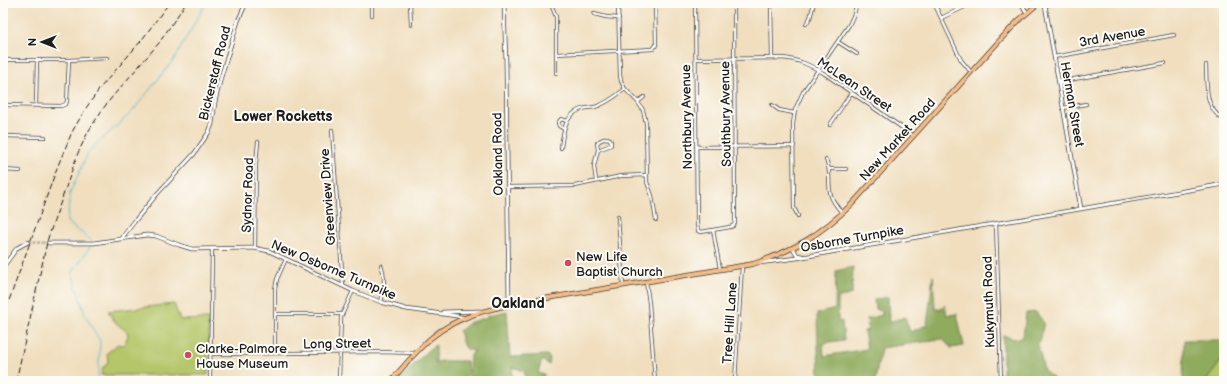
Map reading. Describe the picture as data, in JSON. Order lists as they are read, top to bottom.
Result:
{
  "streets": {
    "main road": ["New Market Road", "Osborne Turnpike"],
    "street": [
      "3rd Avenue",
      "Bickerstaff Road",
      "McLean Street",
      "Herman Street",
      "Southbury Avenue",
      "Northbury Avenue",
      "Oakland Road",
      "Sydnor Road",
      "Greenview Drive",
      "New Osborne Turnpike",
      "Kukymuth Road",
      "Tree Hill Lane",
      "Long Street"
    ]
  },
  "crossings": [
    ["3rd Avenue", "Herman Street"],
    ["Bickerstaff Road", "New Osborne Turnpike"],
    ["McLean Street", "Southbury Avenue"],
    ["McLean Street", "Northbury Avenue"],
    ["McLean Street", "New Market Road"],
    ["Herman Street", "Osborne Turnpike"],
    ["Southbury Avenue", "Northbury Avenue"],
    ["New Market Road", "Osborne Turnpike"],
    ["Oakland Road", "Osborne Turnpike"],
    ["Sydnor Road", "New Osborne Turnpike"],
    ["Greenview Drive", "New Osborne Turnpike"],
    ["Osborne Turnpike", "New Osborne Turnpike"],
    ["Osborne Turnpike", "Kukymuth Road"],
    ["Osborne Turnpike", "Tree Hill Lane"],
    ["Osborne Turnpike", "Long Street"]
  ],
  "districts": ["Lower Rocketts", "Oakland"],
  "places": ["New Life Baptist Church", "Clarke-Palmore House Museum"],
  "north": "left"
}
